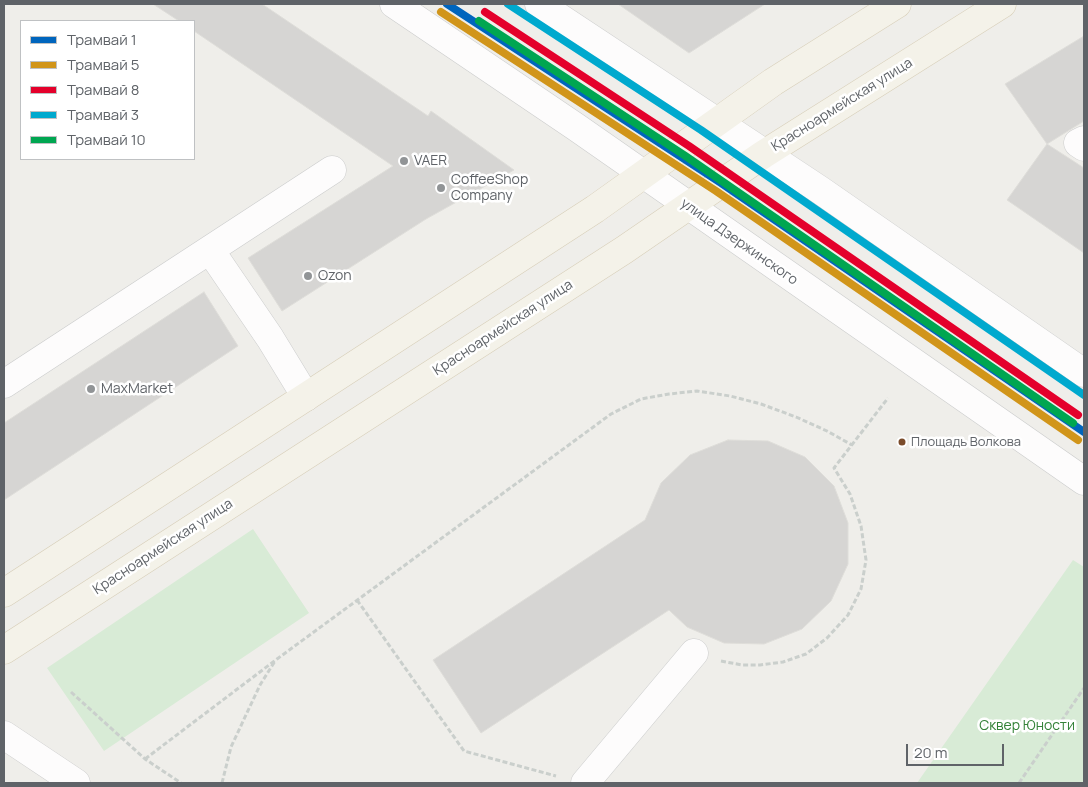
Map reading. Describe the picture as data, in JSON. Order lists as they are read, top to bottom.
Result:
{
  "streets": {
    "main road": ["Красноармейская улица"],
    "street": ["улица Дзержинского"]
  },
  "crossings": [
    ["Красноармейская улица", "улица Дзержинского"]
  ],
  "parks": ["Сквер Юности"],
  "places": [
    "VAER",
    "CoffeeShop Company",
    "Ozon",
    "MaxMarket",
    "Площадь Волкова"
  ],
  "lines": [
    "tram line 1",
    "tram line 3",
    "tram line 5",
    "tram line 8",
    "tram line 10"
  ],
  "legend": [
    "Трамвай 1",
    "Трамвай 5",
    "Трамвай 8",
    "Трамвай 3",
    "Трамвай 10"
  ],
  "scale_bar": "20 m"
}
